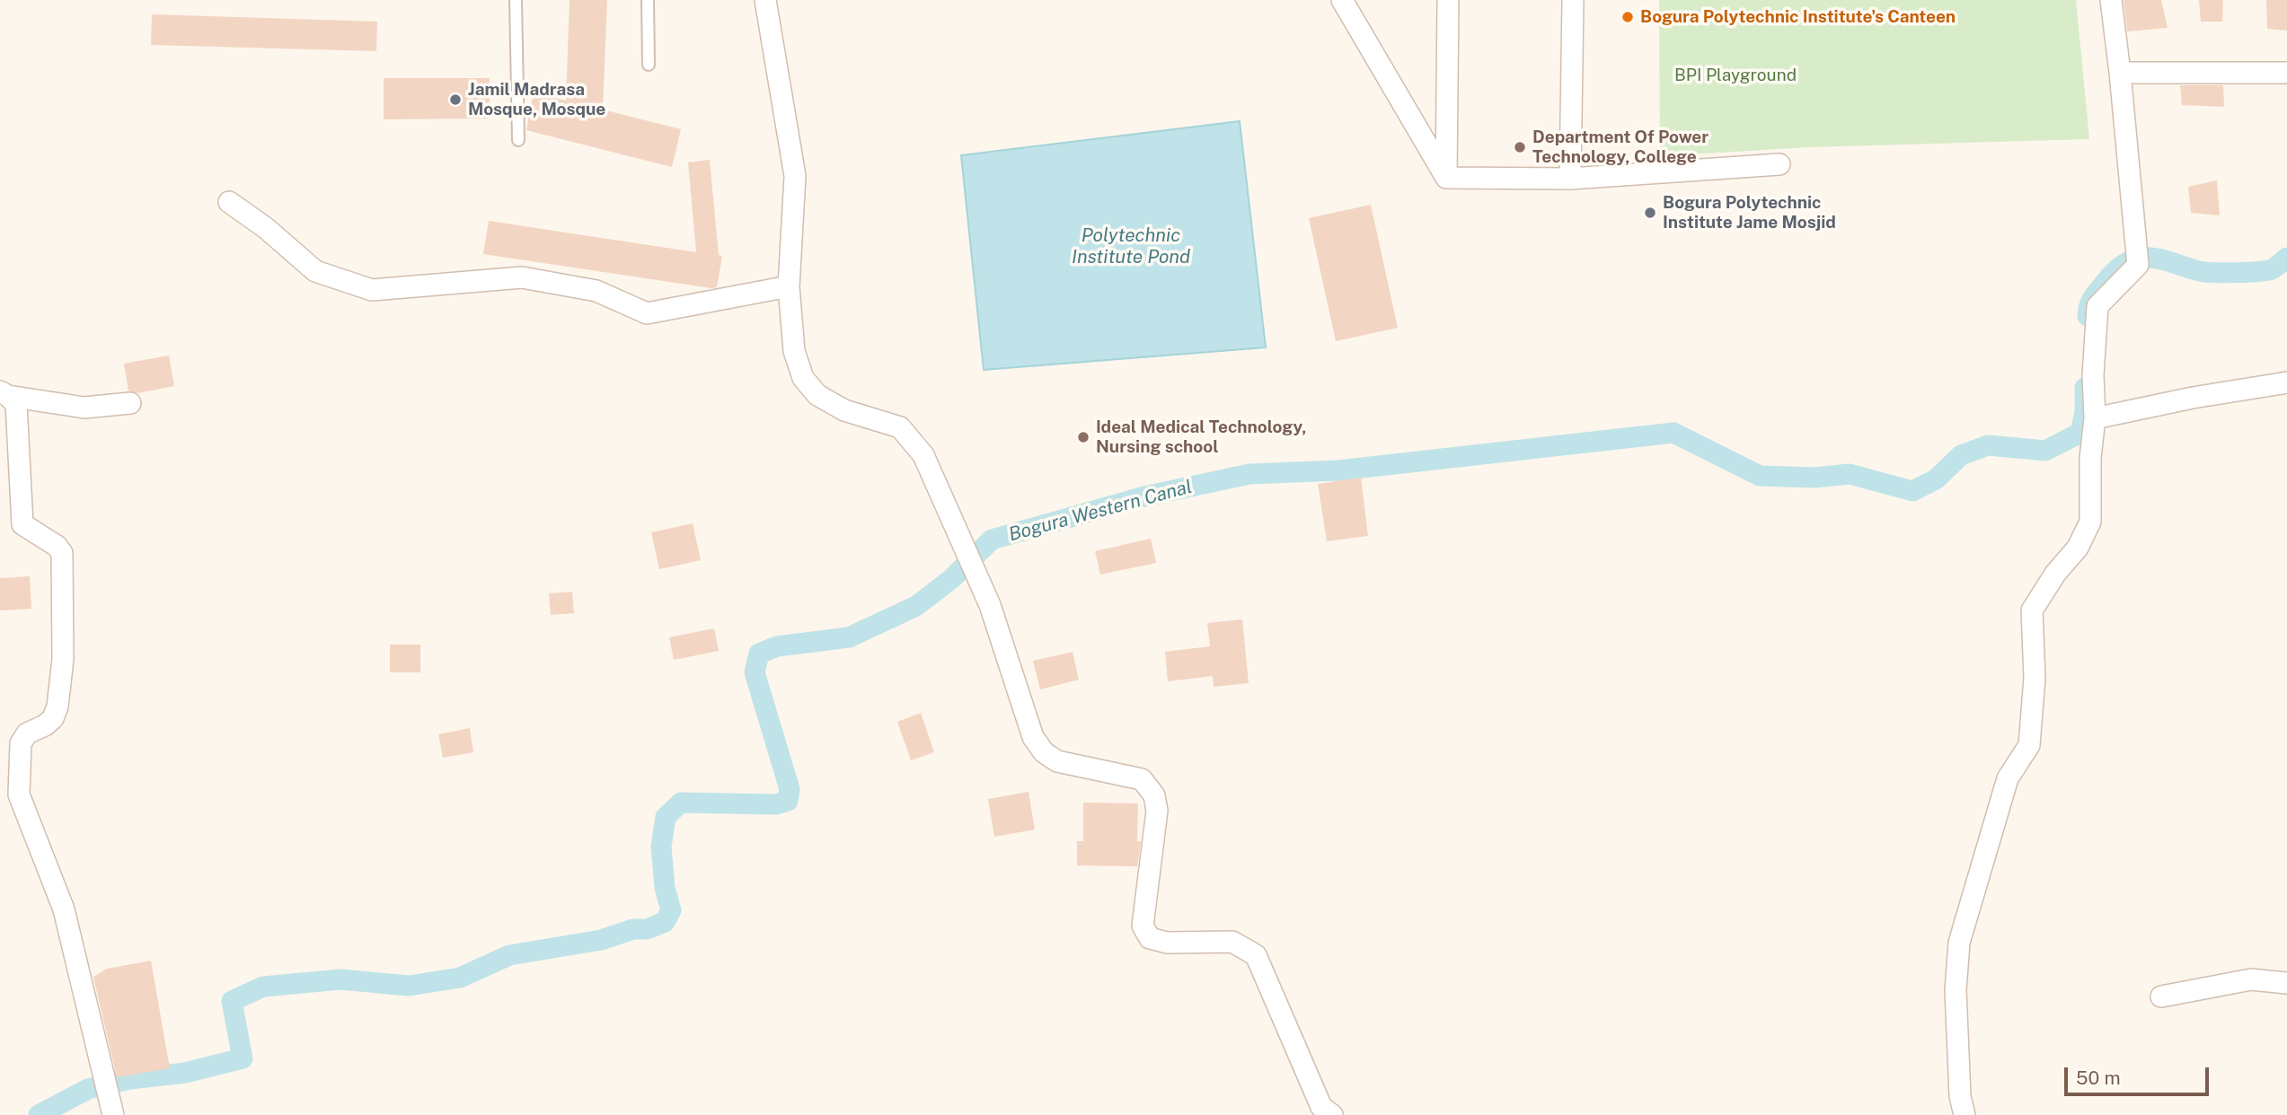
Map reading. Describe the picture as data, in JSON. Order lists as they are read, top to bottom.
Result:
{
  "water": ["Polytechnic Institute Pond", "Bogura Western Canal"],
  "parks": ["BPI Playground"],
  "places": [
    "Bogura Polytechnic Institute's Canteen",
    "Jamil Madrasa Mosque, Mosque",
    "Department Of Power Technology, College",
    "Bogura Polytechnic Institute Jame Mosjid",
    "Ideal Medical Technology, Nursing school"
  ],
  "scale_bar": "50 m"
}
